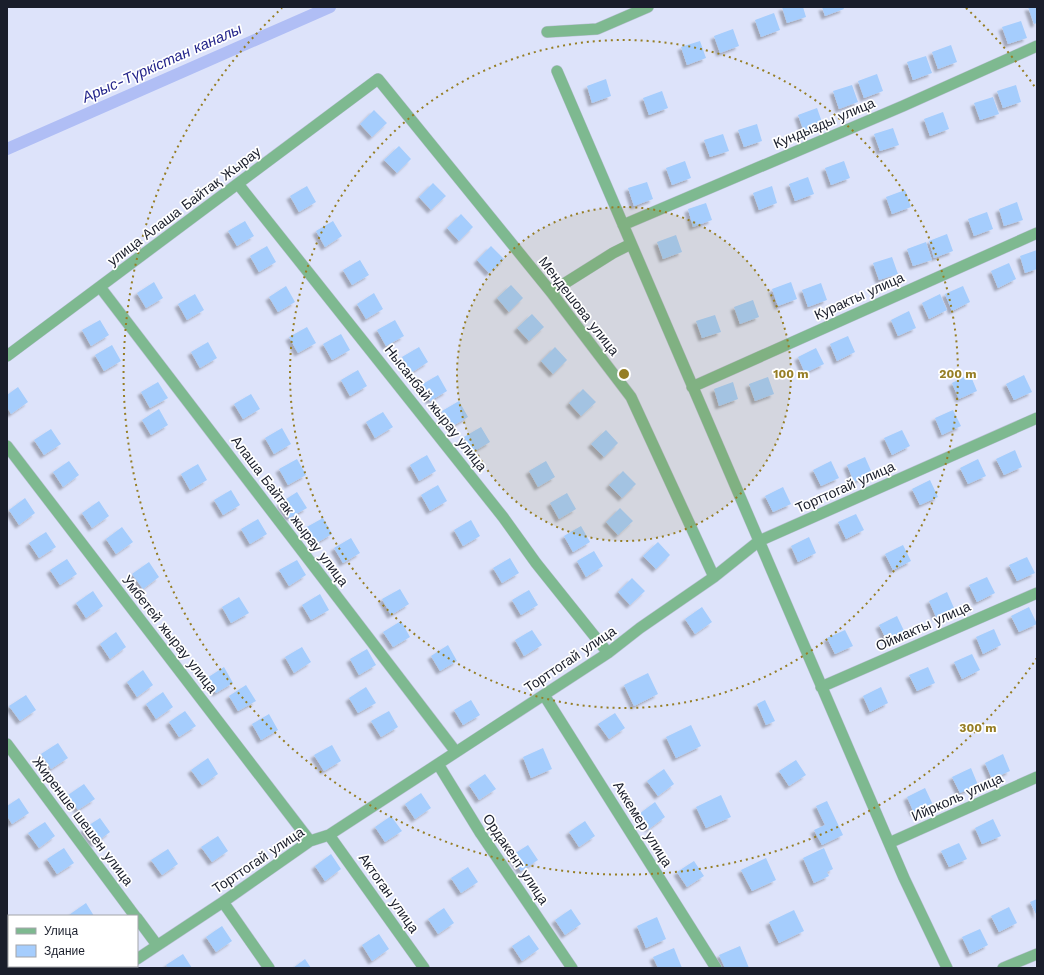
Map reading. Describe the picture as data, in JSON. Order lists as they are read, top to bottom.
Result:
{
  "streets": {
    "street": [
      "Кундызды улица",
      "улица Алаша Байтақ Жырау",
      "Куракты улица",
      "Мендешова улица",
      "Нысанбай жырау улица",
      "Торттогай улица",
      "Алаша Байтак жырау улица",
      "Оймакты улица",
      "Умбетей жырау улица",
      "Ийрколь улица",
      "Жиренше шешен улица",
      "Аккемер улица",
      "Ордакент улица",
      "Актоган улица"
    ]
  },
  "crossings": [
    ["улица Алаша Байтақ Жырау", "Мендешова улица"],
    ["улица Алаша Байтақ Жырау", "Нысанбай жырау улица"],
    ["улица Алаша Байтақ Жырау", "Алаша Байтак жырау улица"],
    ["Мендешова улица", "Торттогай улица"],
    ["Нысанбай жырау улица", "Торттогай улица"],
    ["Торттогай улица", "Алаша Байтак жырау улица"],
    ["Торттогай улица", "Умбетей жырау улица"],
    ["Торттогай улица", "Жиренше шешен улица"],
    ["Торттогай улица", "Аккемер улица"],
    ["Торттогай улица", "Ордакент улица"],
    ["Торттогай улица", "Актоган улица"]
  ],
  "water": ["Арыс-Түркістан каналы"],
  "legend": ["Улица", "Здание"],
  "rings": ["100 m", "200 m", "300 m"]
}
